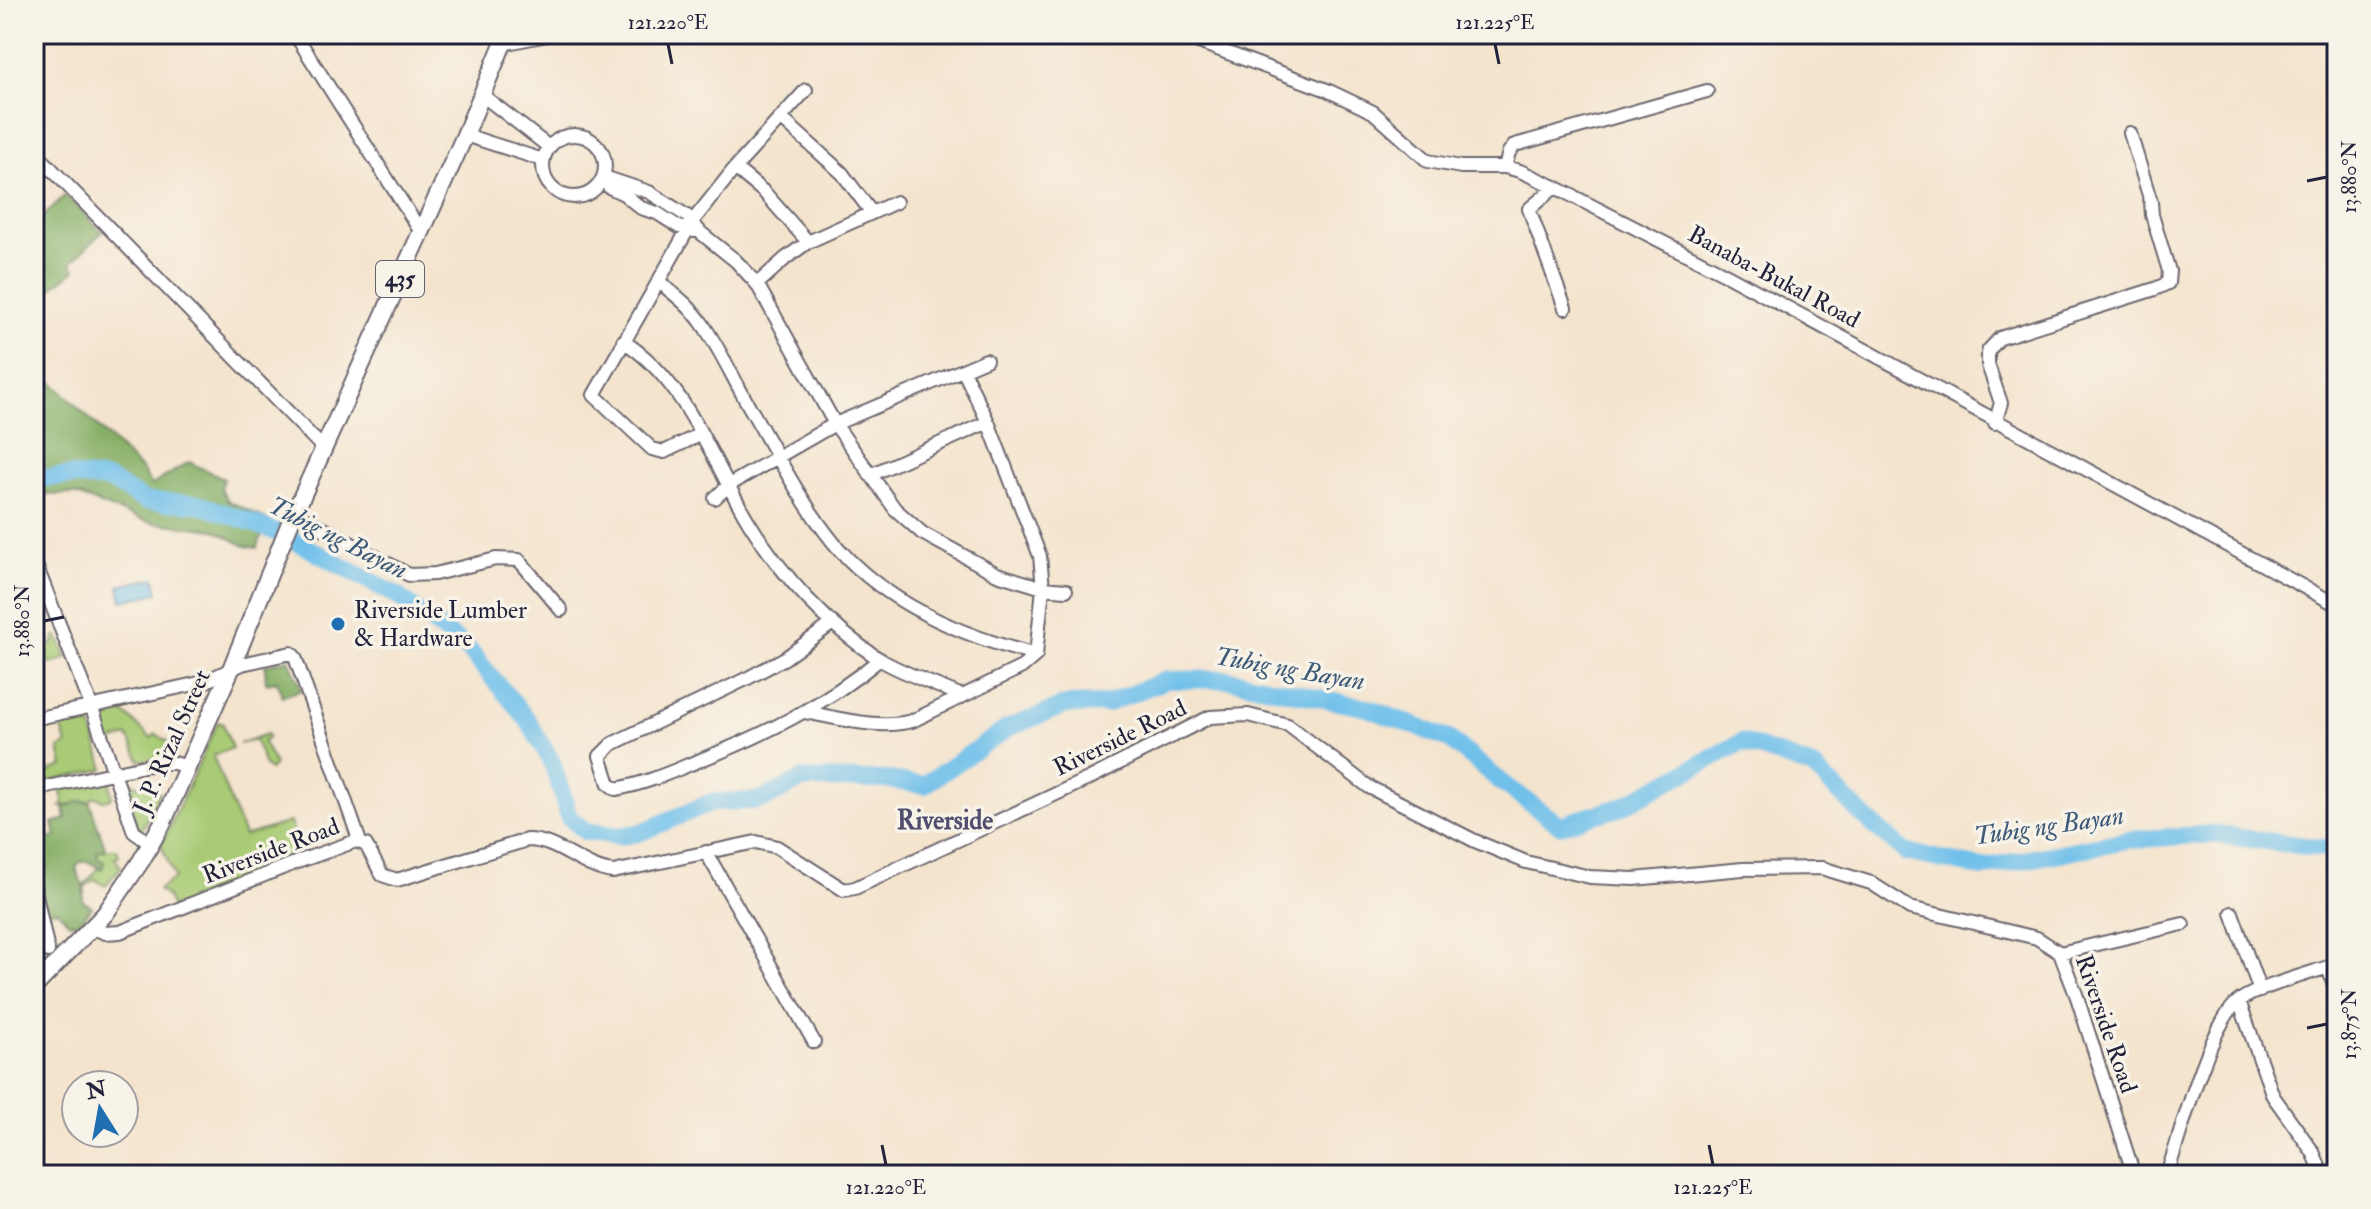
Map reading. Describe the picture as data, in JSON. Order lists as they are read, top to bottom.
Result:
{
  "streets": {
    "main road": ["435", "J. P. Rizal Street"],
    "street": ["Banaba-Bukal Road", "Riverside Road"]
  },
  "crossings": [
    ["435", "J. P. Rizal Street"],
    ["Riverside Road", "J. P. Rizal Street"]
  ],
  "districts": ["Riverside"],
  "water": ["Tubig ng Bayan"],
  "places": ["Riverside Lumber & Hardware"],
  "north": "top",
  "coordinates": [
    "121.220°E",
    "121.225°E",
    "13.880°N",
    "13.875°N"
  ]
}
